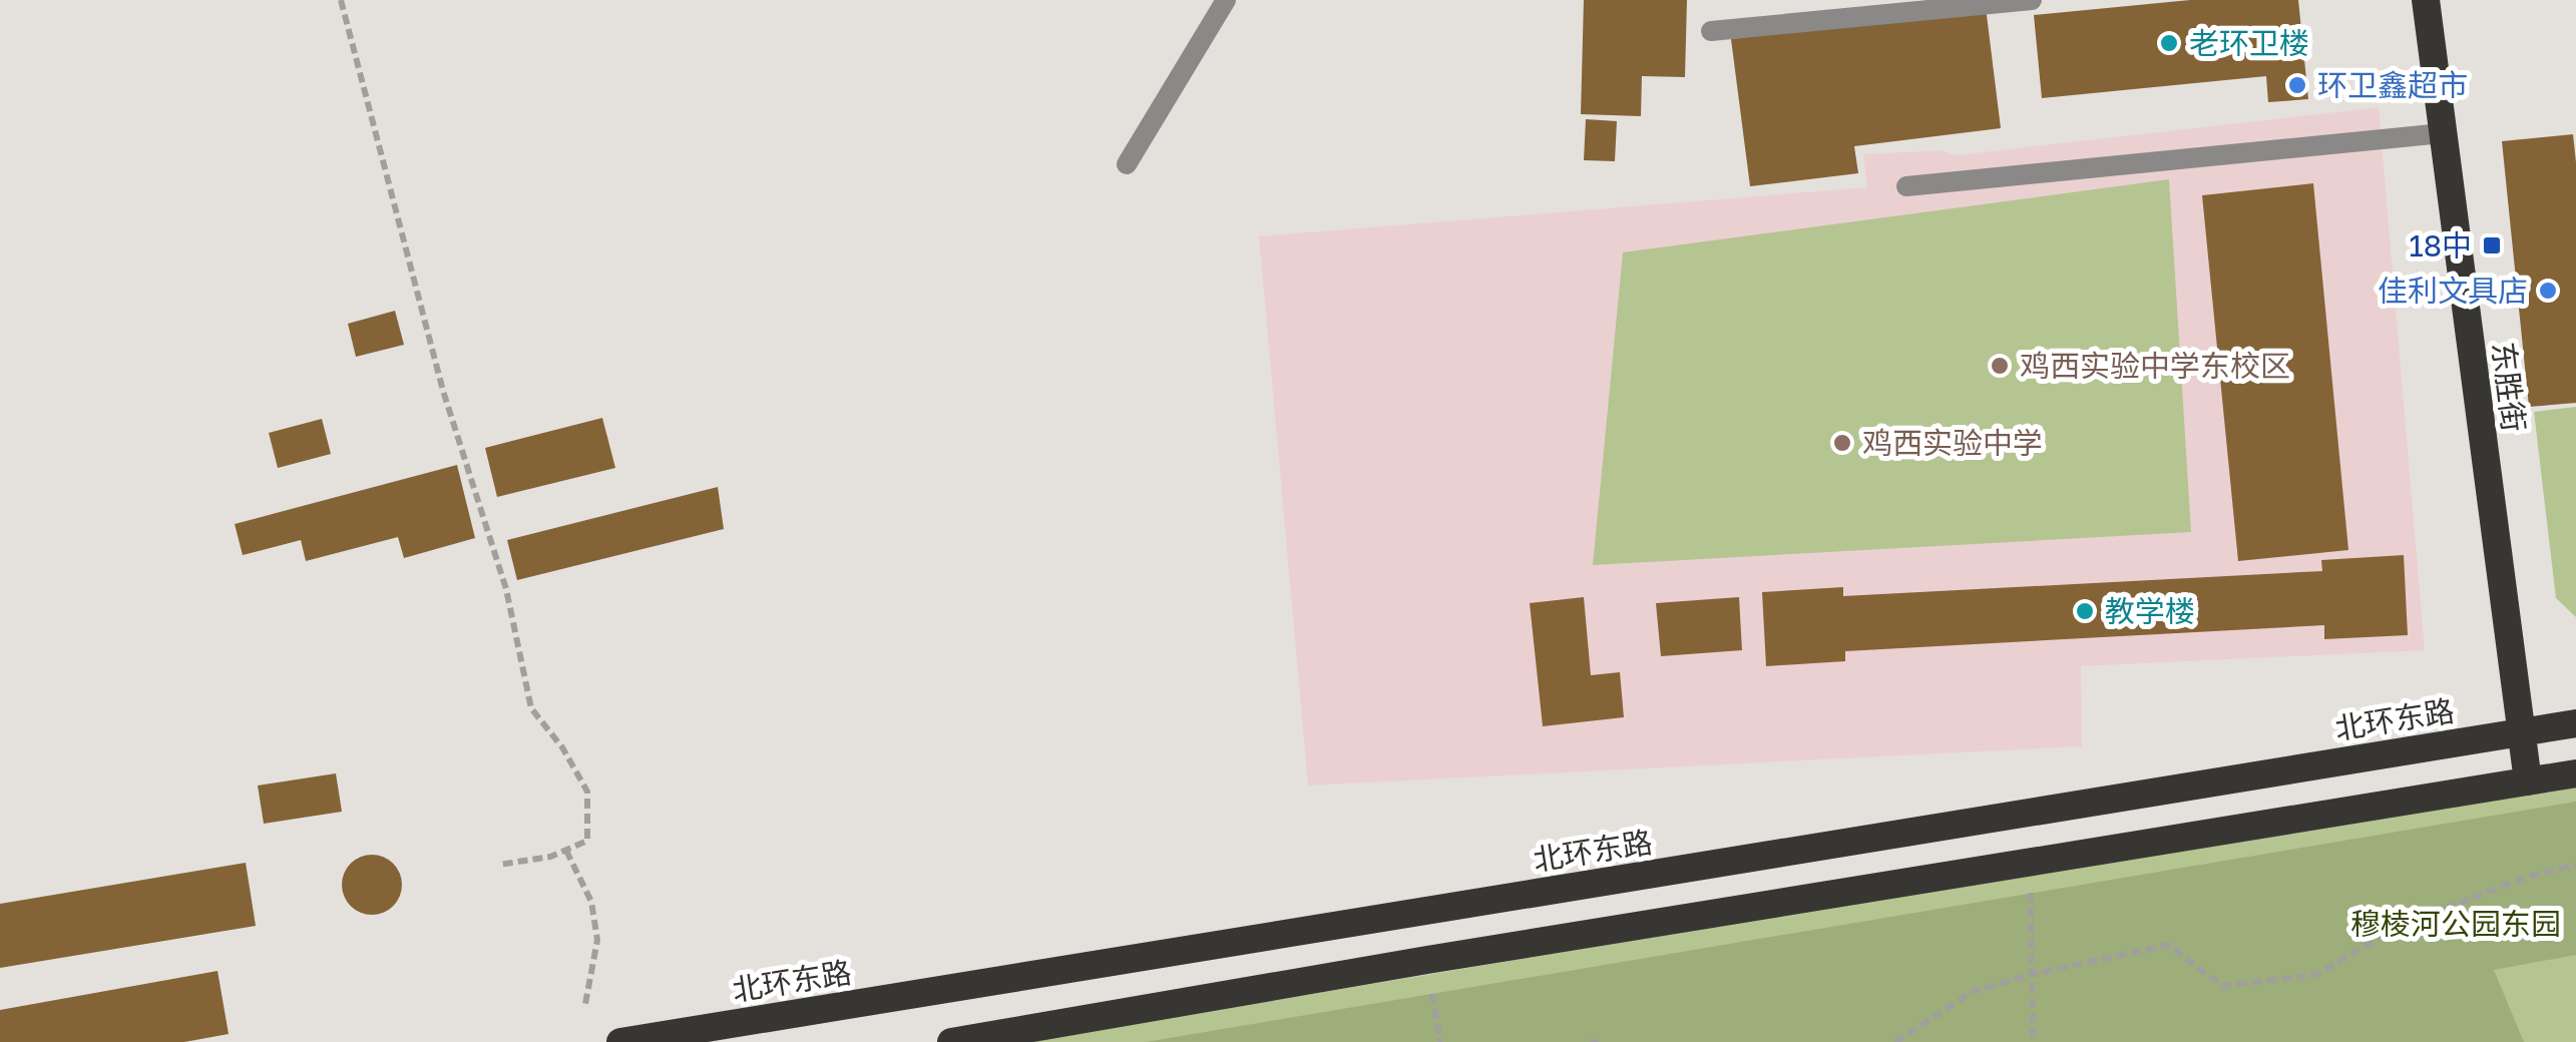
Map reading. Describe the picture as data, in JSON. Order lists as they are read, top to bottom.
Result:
{
  "streets": {
    "highway": ["东胜街", "北环东路"]
  },
  "crossings": [
    ["东胜街", "北环东路"]
  ],
  "parks": ["穆棱河公园东园"],
  "places": {
    "other": [
      "老环卫楼",
      "环卫鑫超市",
      "佳利文具店",
      "鸡西实验中学东校区",
      "鸡西实验中学",
      "教学楼"
    ],
    "transit": ["18中"]
  }
}
